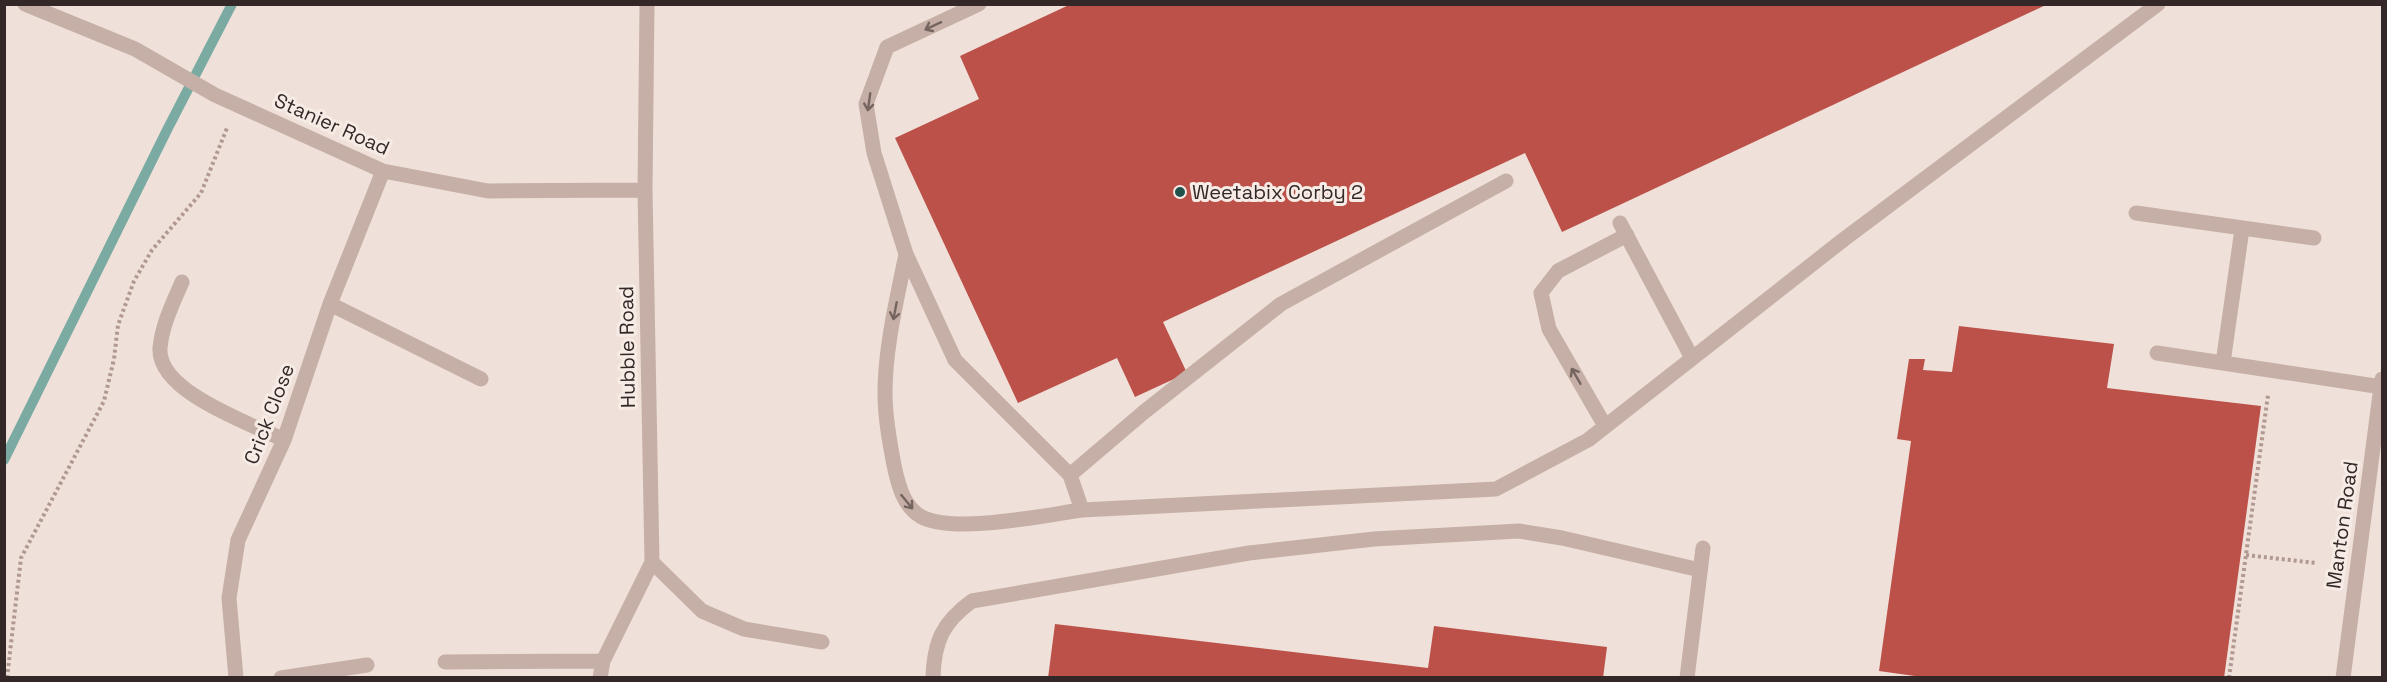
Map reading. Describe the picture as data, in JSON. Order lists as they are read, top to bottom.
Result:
{
  "streets": {
    "street": [
      "Stanier Road",
      "Hubble Road",
      "Crick Close",
      "Manton Road"
    ]
  },
  "crossings": [
    ["Stanier Road", "Hubble Road"],
    ["Stanier Road", "Crick Close"]
  ],
  "places": ["Weetabix Corby 2"]
}
